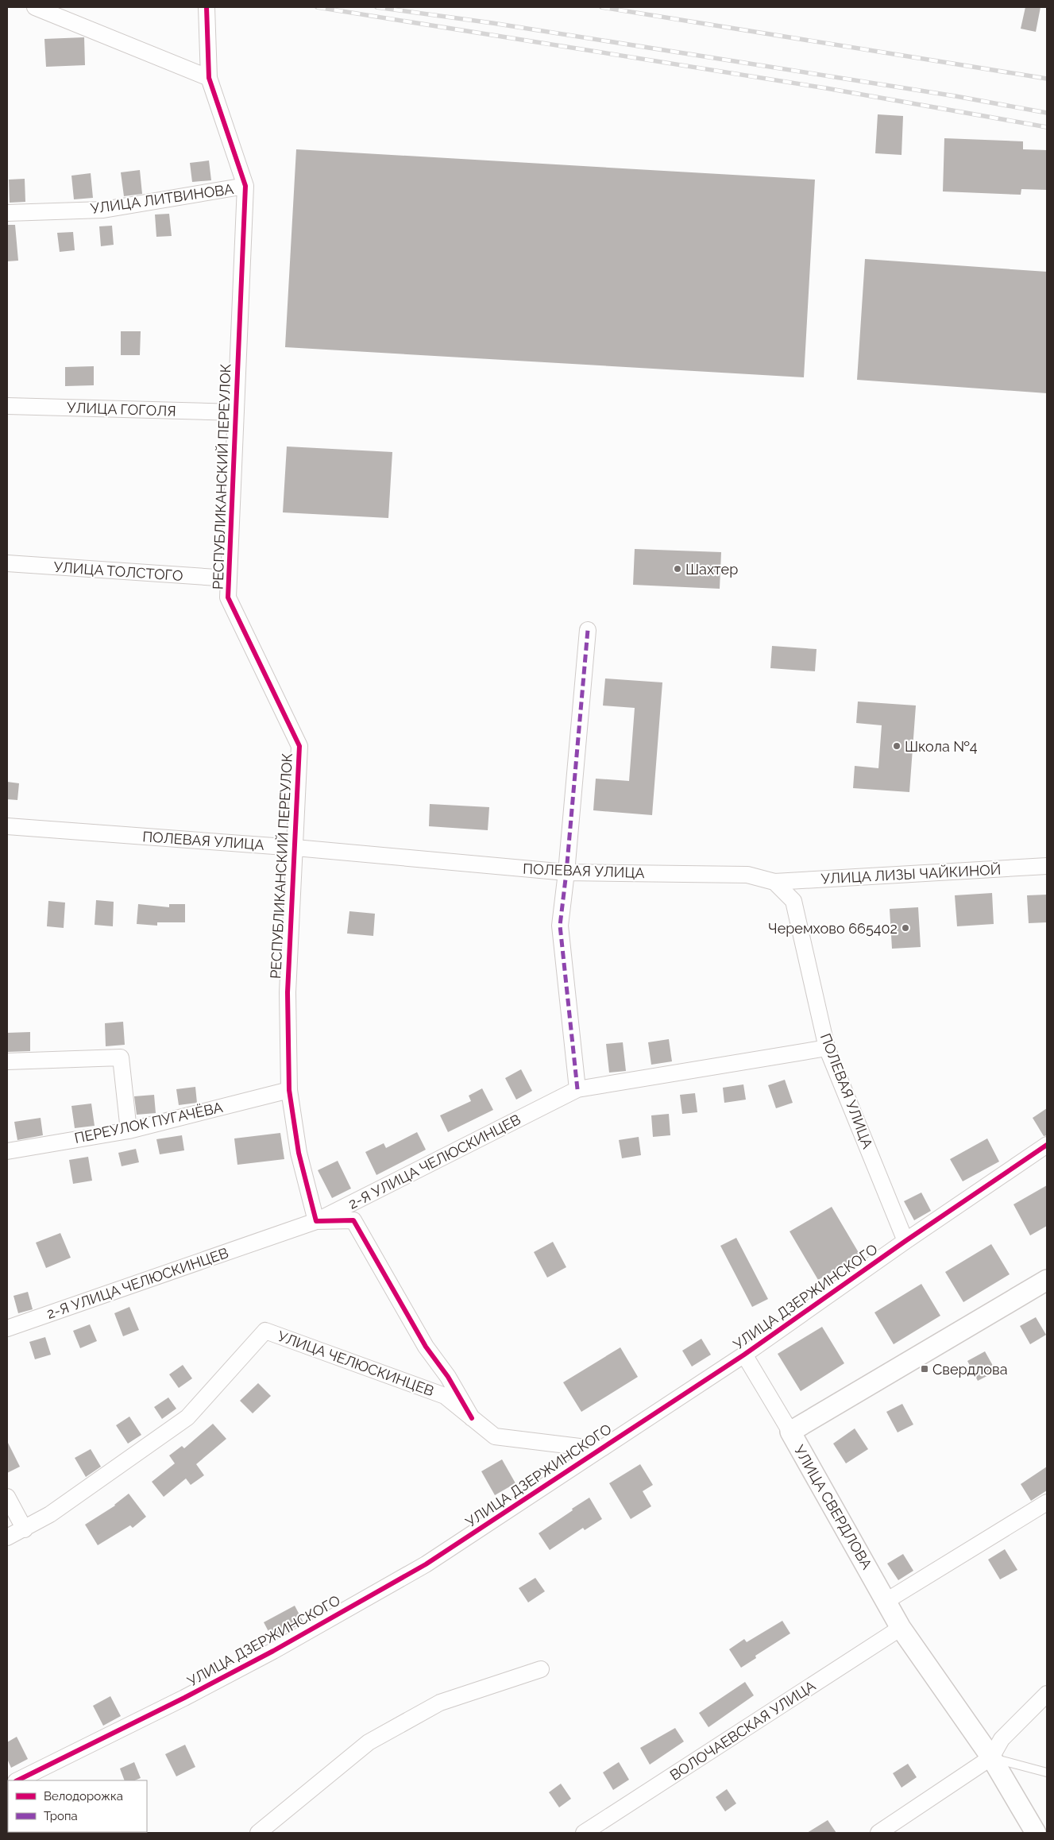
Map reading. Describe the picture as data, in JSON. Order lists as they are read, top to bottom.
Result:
{
  "streets": {
    "street": [
      "УЛИЦА ЛИТВИНОВА",
      "УЛИЦА ГОГОЛЯ",
      "РЕСПУБЛИКАНСКИЙ ПЕРЕУЛОК",
      "УЛИЦА ТОЛСТОГО",
      "ПОЛЕВАЯ УЛИЦА",
      "УЛИЦА ЛИЗЫ ЧАЙКИНОЙ",
      "ПЕРЕУЛОК ПУГАЧЁВА",
      "2-Я УЛИЦА ЧЕЛЮСКИНЦЕВ",
      "УЛИЦА ДЗЕРЖИНСКОГО",
      "УЛИЦА ЧЕЛЮСКИНЦЕВ",
      "УЛИЦА СВЕРДЛОВА",
      "ВОЛОЧАЕВСКАЯ УЛИЦА"
    ]
  },
  "crossings": [
    ["УЛИЦА ЛИТВИНОВА", "РЕСПУБЛИКАНСКИЙ ПЕРЕУЛОК"],
    ["УЛИЦА ГОГОЛЯ", "РЕСПУБЛИКАНСКИЙ ПЕРЕУЛОК"],
    ["РЕСПУБЛИКАНСКИЙ ПЕРЕУЛОК", "УЛИЦА ТОЛСТОГО"],
    ["РЕСПУБЛИКАНСКИЙ ПЕРЕУЛОК", "ПОЛЕВАЯ УЛИЦА"],
    ["РЕСПУБЛИКАНСКИЙ ПЕРЕУЛОК", "ПЕРЕУЛОК ПУГАЧЁВА"],
    ["РЕСПУБЛИКАНСКИЙ ПЕРЕУЛОК", "2-Я УЛИЦА ЧЕЛЮСКИНЦЕВ"],
    ["ПОЛЕВАЯ УЛИЦА", "УЛИЦА ЛИЗЫ ЧАЙКИНОЙ"],
    ["ПОЛЕВАЯ УЛИЦА", "2-Я УЛИЦА ЧЕЛЮСКИНЦЕВ"],
    ["ПОЛЕВАЯ УЛИЦА", "УЛИЦА ДЗЕРЖИНСКОГО"],
    ["УЛИЦА ДЗЕРЖИНСКОГО", "УЛИЦА ЧЕЛЮСКИНЦЕВ"],
    ["УЛИЦА СВЕРДЛОВА", "ВОЛОЧАЕВСКАЯ УЛИЦА"]
  ],
  "places": {
    "other": ["Шахтер", "Школа №4", "Черемхово 665402"],
    "transit": ["Свердлова"]
  },
  "legend": ["Велодорожка", "Тропа"]
}
